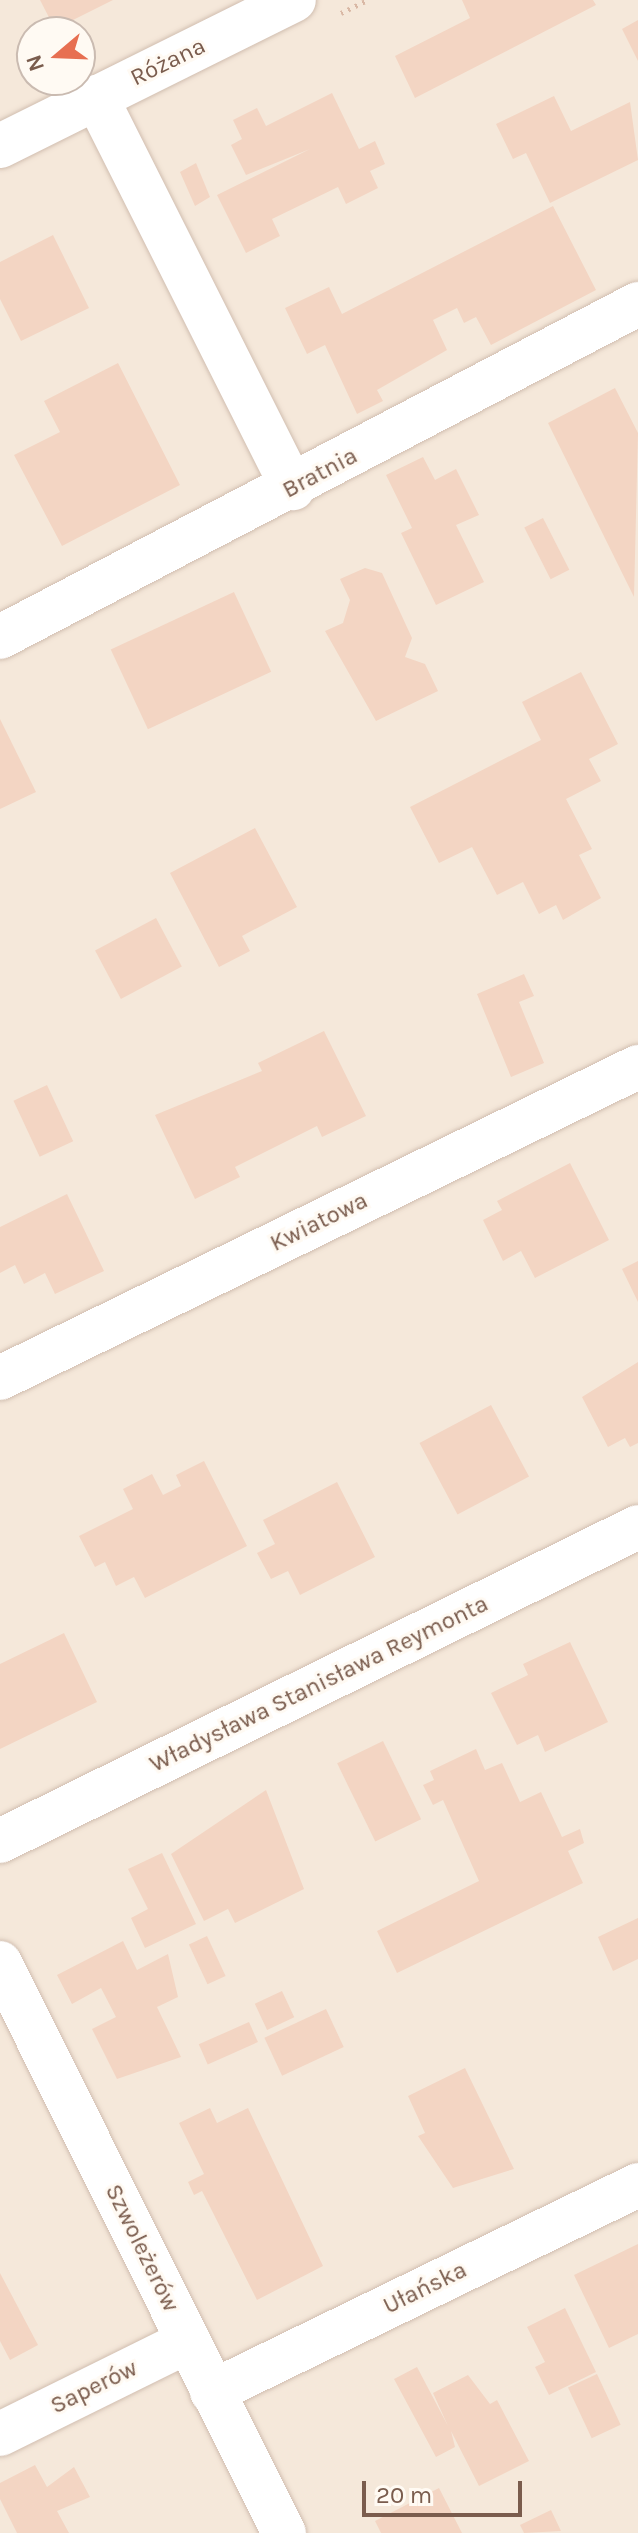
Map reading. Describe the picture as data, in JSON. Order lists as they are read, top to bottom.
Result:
{
  "streets": {
    "street": [
      "Różana",
      "Bratnia",
      "Kwiatowa",
      "Władysława Stanisława Reymonta",
      "Szwoleżerów",
      "Ułańska",
      "Saperów"
    ]
  },
  "crossings": [
    ["Szwoleżerów", "Ułańska"],
    ["Szwoleżerów", "Saperów"]
  ],
  "scale_bar": "20 m",
  "north": "left"
}
